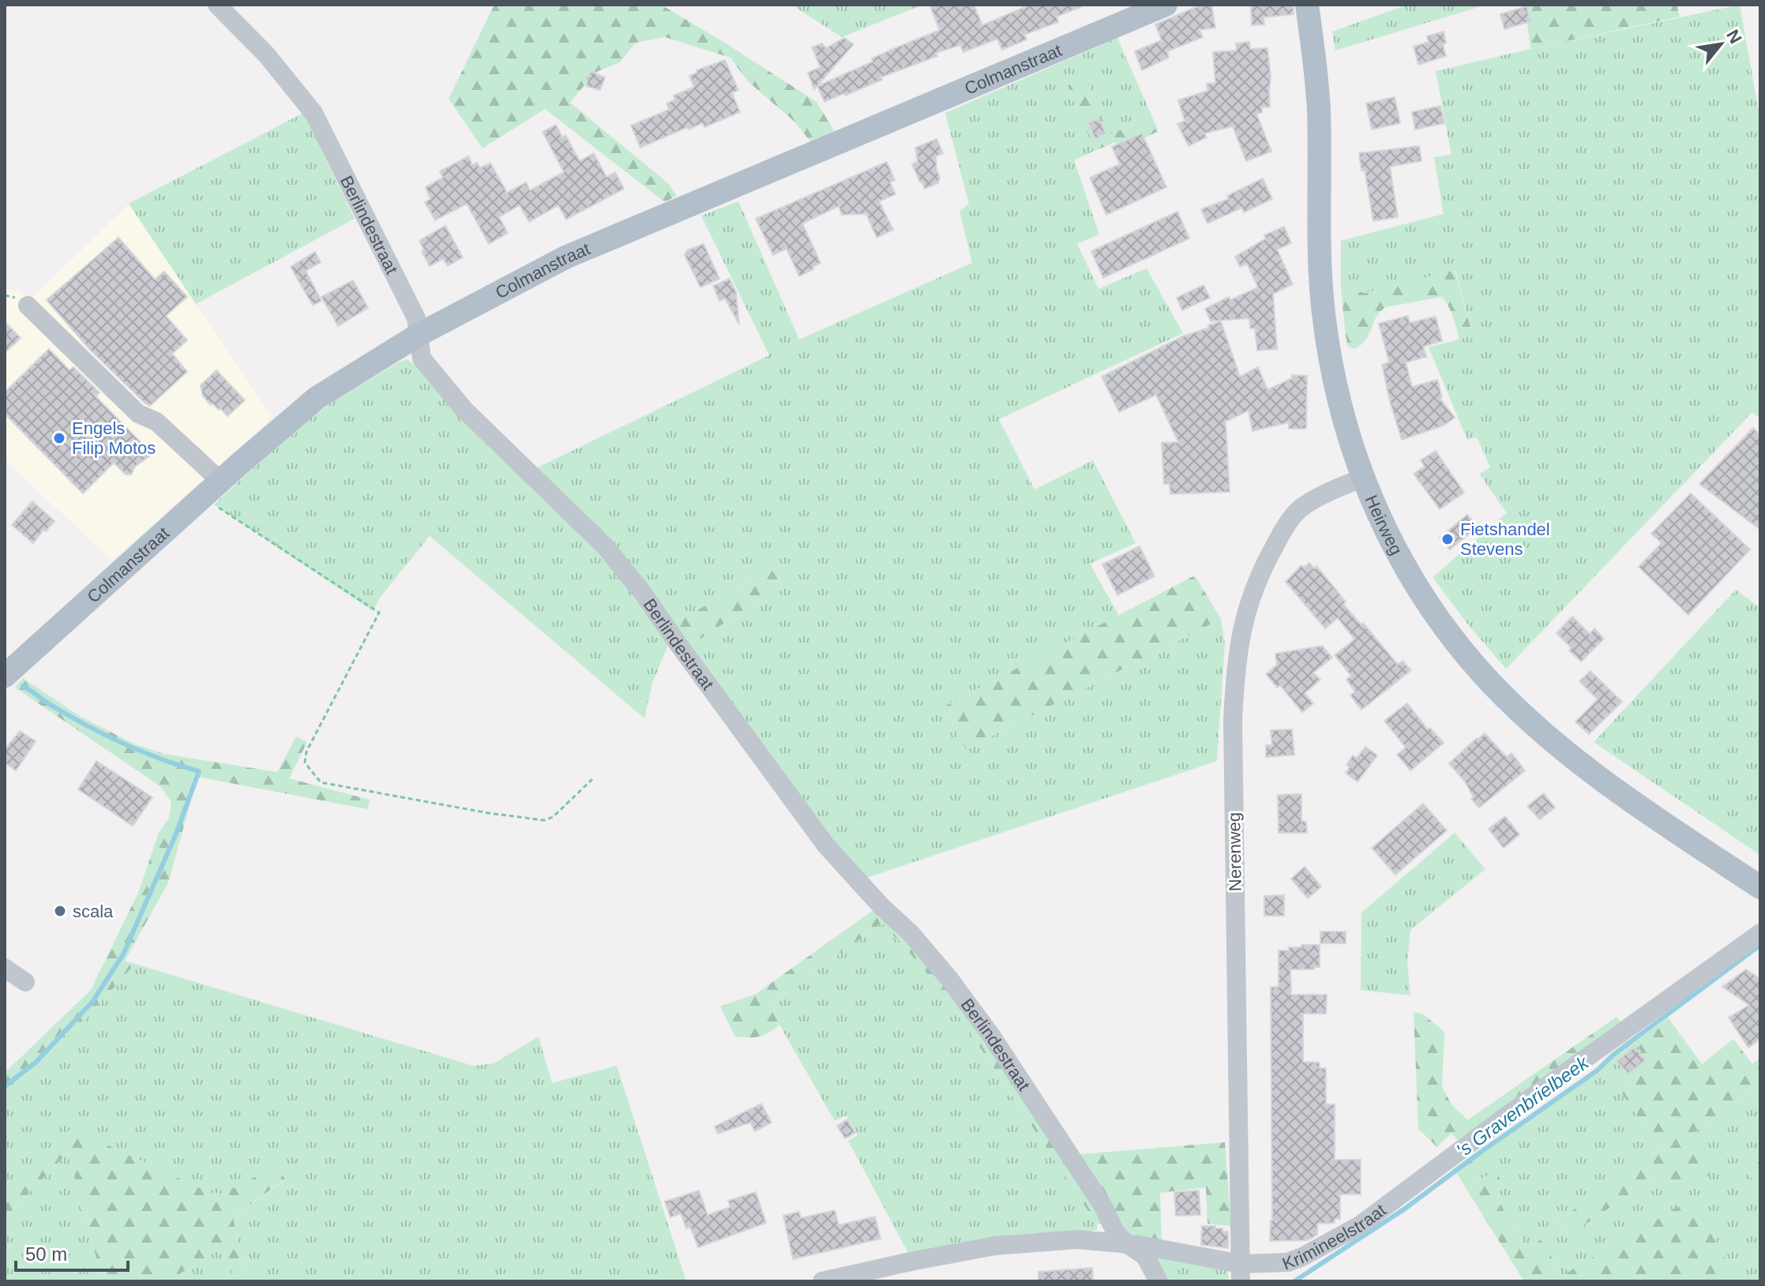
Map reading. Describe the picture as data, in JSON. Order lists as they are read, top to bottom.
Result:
{
  "streets": {
    "main road": ["Colmanstraat", "Heirweg"],
    "street": ["Berlindestraat", "Nerenweg", "Krimineelstraat"]
  },
  "crossings": [
    ["Colmanstraat", "Berlindestraat"],
    ["Berlindestraat", "Krimineelstraat"],
    ["Heirweg", "Nerenweg"],
    ["Nerenweg", "Krimineelstraat"]
  ],
  "water": ["'s Gravenbrielbeek"],
  "places": ["Engels Filip Motos", "Fietshandel Stevens", "scala"],
  "scale_bar": "50 m",
  "north": "top right"
}
